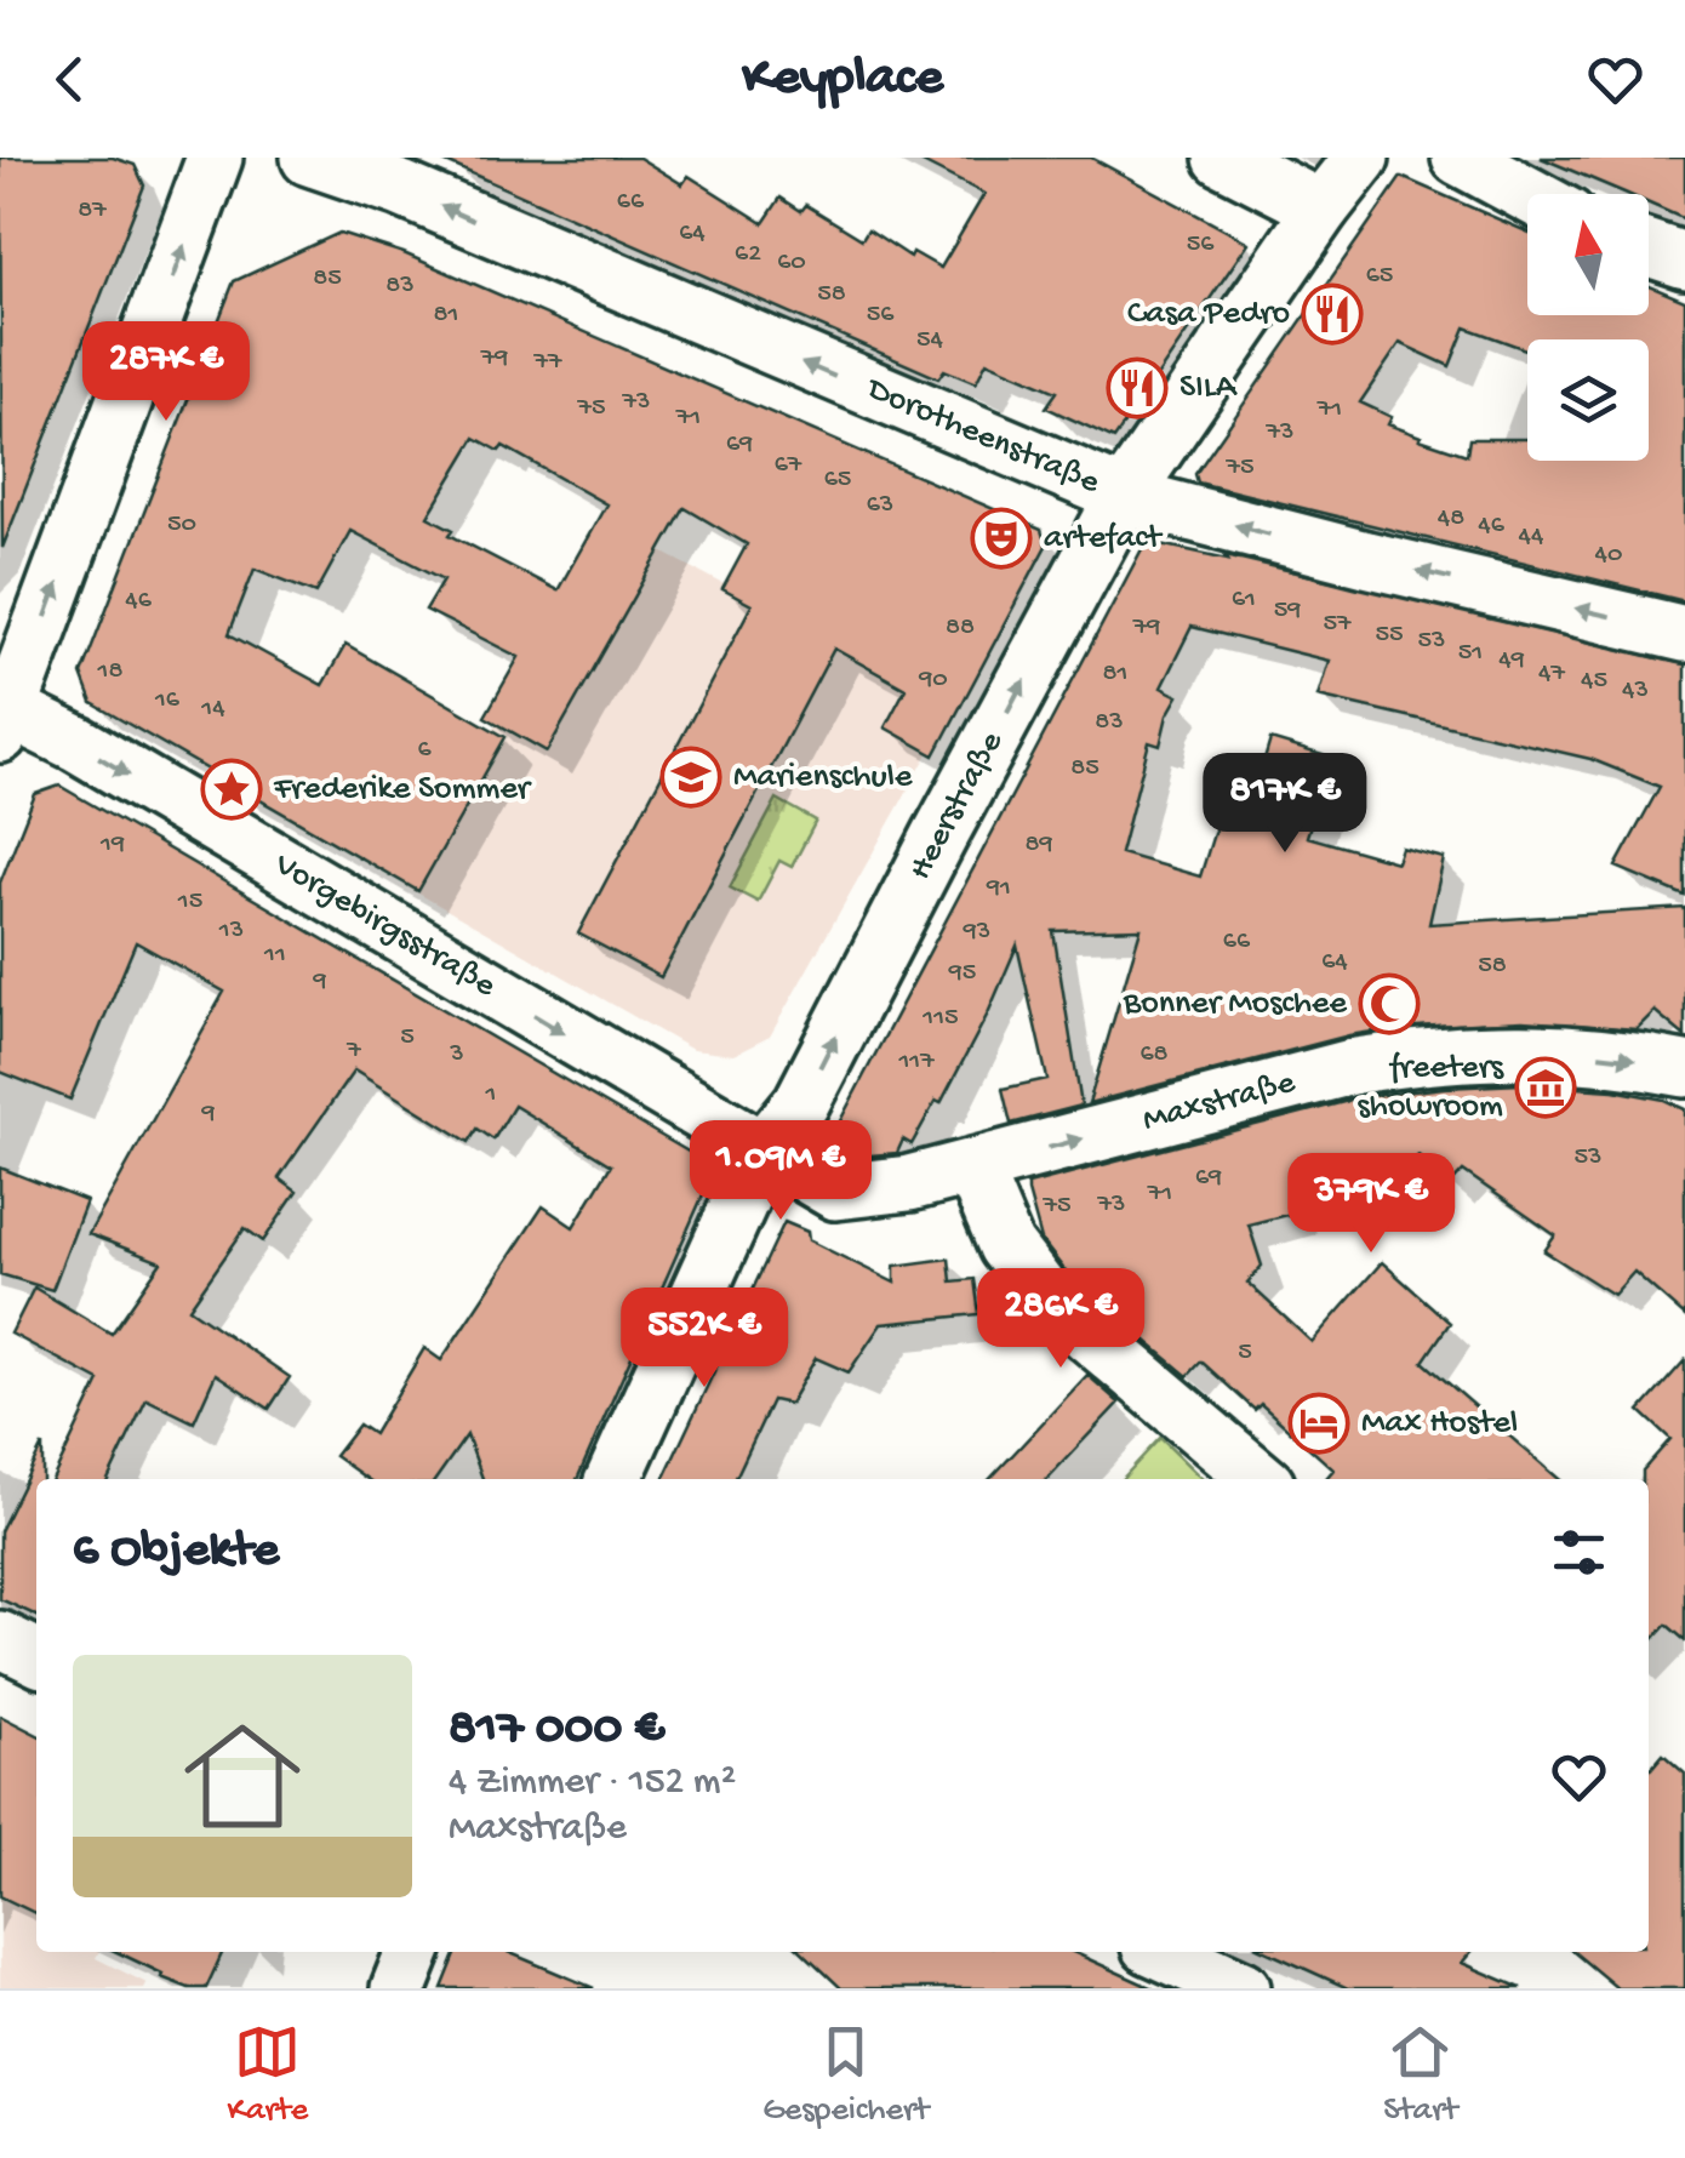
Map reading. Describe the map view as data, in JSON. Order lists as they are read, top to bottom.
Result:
{
  "streets": {
    "street": [
      "Dorotheenstraße",
      "Heerstraße",
      "Vorgebirgsstraße",
      "Maxstraße"
    ]
  },
  "crossings": [
    ["Dorotheenstraße", "Heerstraße"],
    ["Heerstraße", "Vorgebirgsstraße"],
    ["Heerstraße", "Maxstraße"],
    ["Vorgebirgsstraße", "Maxstraße"]
  ],
  "one_way": [
    "Dorotheenstraße",
    "Heerstraße",
    "Vorgebirgsstraße",
    "Maxstraße"
  ],
  "places": {
    "restaurant": ["Casa Pedro", "SILA"],
    "theatre": ["artefact"],
    "school or university": ["Marienschule"],
    "place": ["Frederike Sommer"],
    "mosque": ["Bonner Moschee"],
    "museum": ["freeters showroom"],
    "hotel": ["Max Hostel"]
  },
  "house_numbers": [
    "66",
    "87",
    "64",
    "56",
    "62",
    "60",
    "65",
    "85",
    "83",
    "58",
    "81",
    "56",
    "54",
    "79",
    "77",
    "73",
    "75",
    "71",
    "71",
    "73",
    "69",
    "67",
    "75",
    "65",
    "63",
    "48",
    "50",
    "46",
    "44",
    "40",
    "61",
    "46",
    "59",
    "57",
    "88",
    "79",
    "55",
    "53",
    "51",
    "49",
    "18",
    "81",
    "47",
    "90",
    "45",
    "43",
    "16",
    "14",
    "83",
    "6",
    "85",
    "19",
    "89",
    "91",
    "15",
    "13",
    "93",
    "66",
    "11",
    "64",
    "58",
    "95",
    "9",
    "115",
    "5",
    "7",
    "3",
    "68",
    "117",
    "1",
    "9",
    "53",
    "69",
    "71",
    "73",
    "75",
    "5"
  ],
  "north": "top",
  "page": {
    "header": "Keyplace",
    "price": [
      "287K €",
      "817K €",
      "1.09M €",
      "379K €",
      "286K €",
      "552K €"
    ],
    "heading": "6 Objekte",
    "list": [
      {
        "name": "817 000 €",
        "note": "4 Zimmer · 152 m² · Maxstraße"
      }
    ],
    "tabs": ["Karte", "Gespeichert", "Start"]
  }
}
